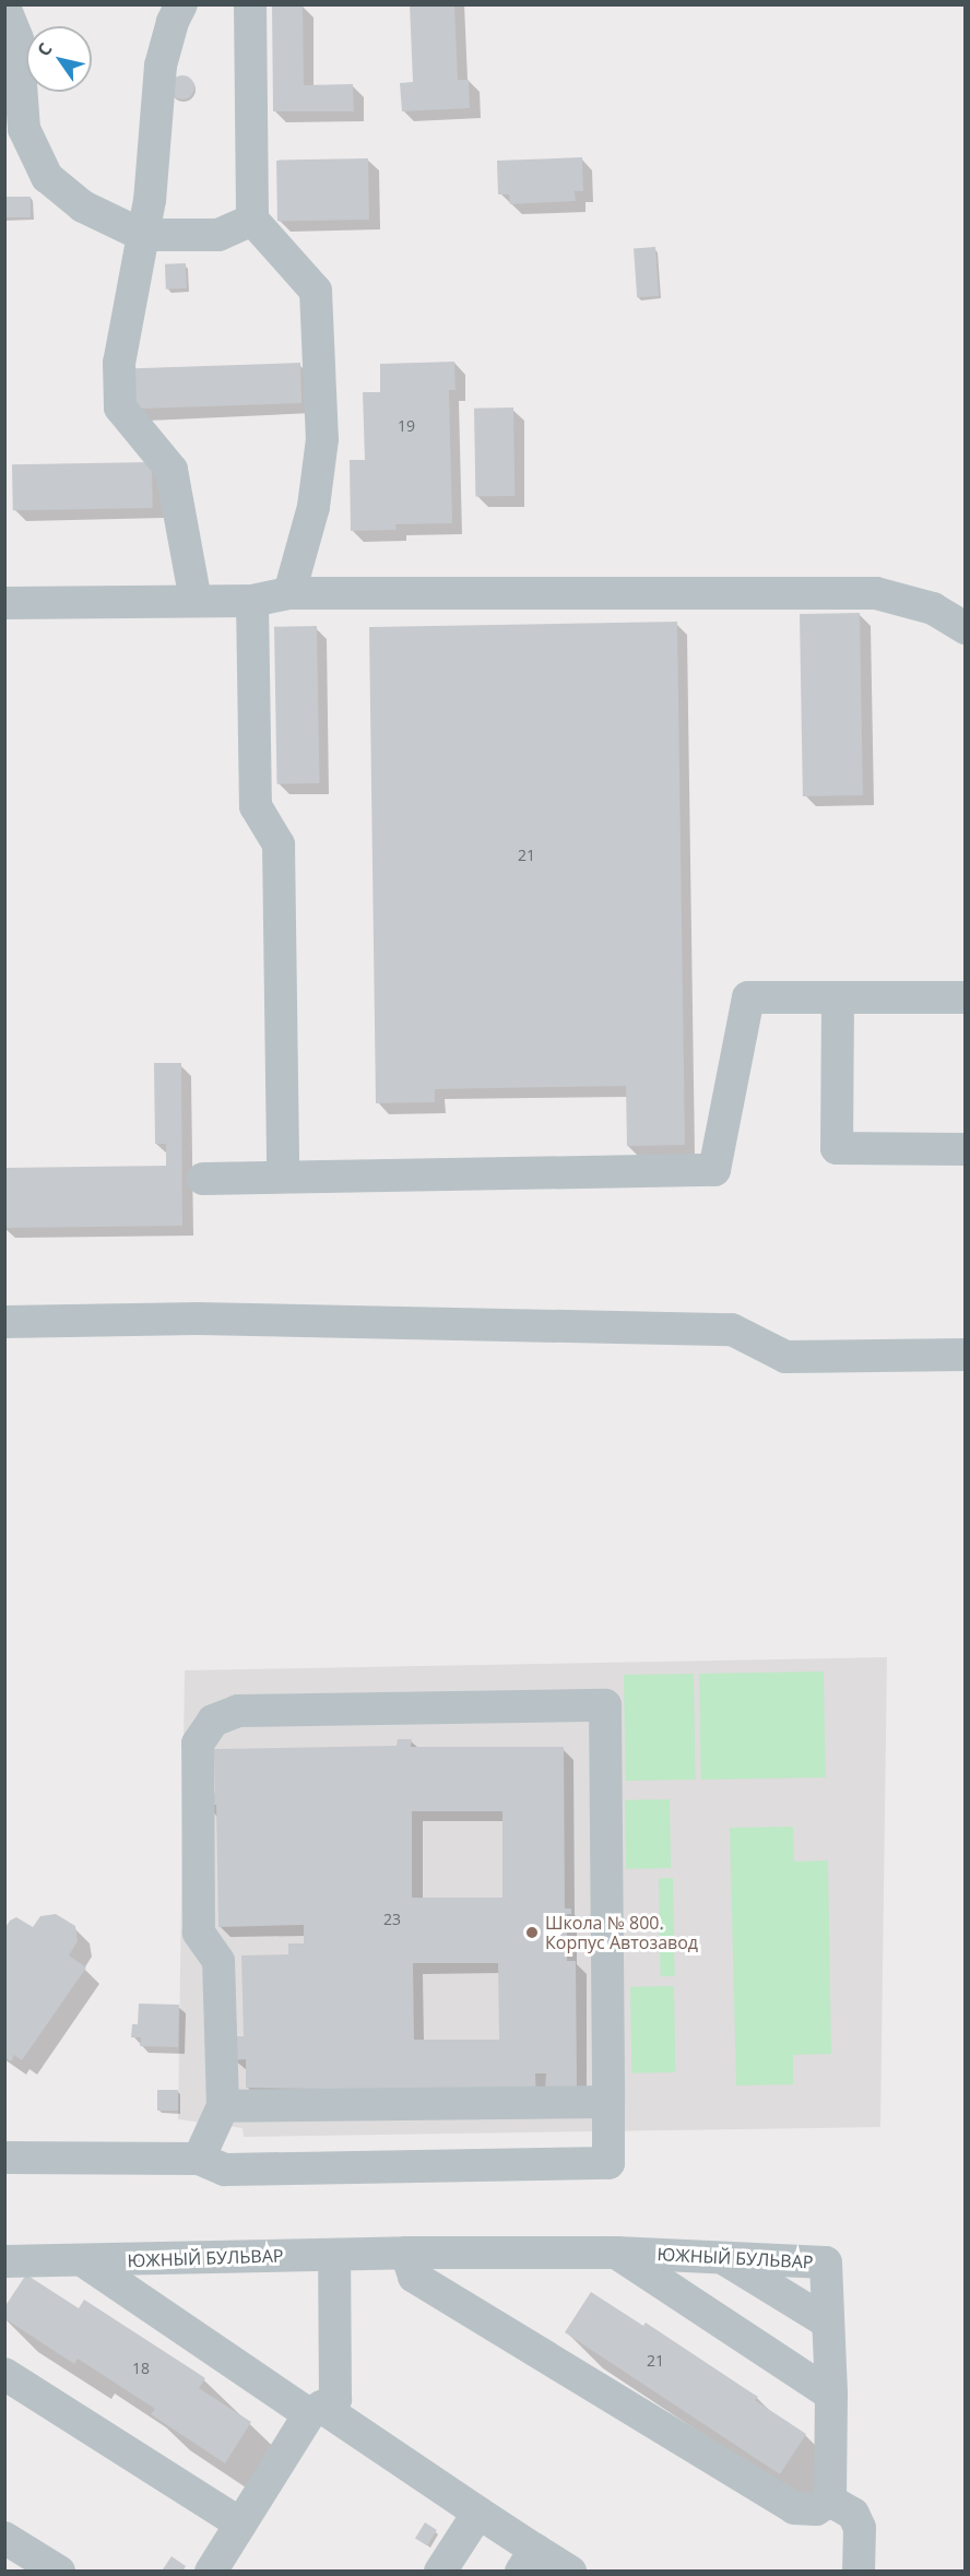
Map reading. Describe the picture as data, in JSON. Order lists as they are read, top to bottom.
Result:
{
  "streets": {
    "lane": ["ЮЖНЫЙ БУЛЬВАР"]
  },
  "places": ["Школа № 800. Корпус Автозавод"],
  "house_numbers": [
    "19",
    "21",
    "23",
    "21",
    "18"
  ],
  "north": "top left"
}
